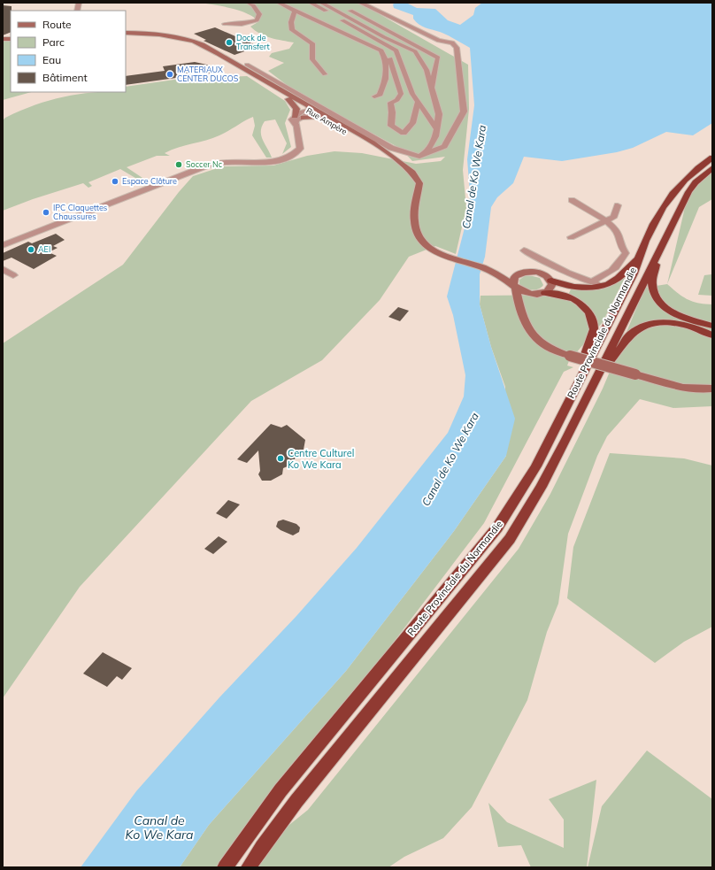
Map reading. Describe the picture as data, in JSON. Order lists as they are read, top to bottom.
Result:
{
  "streets": {
    "highway": ["Route Provinciale du Normandie"],
    "main road": ["Rue Ampère"]
  },
  "water": ["Canal de Ko We Kara"],
  "places": [
    "Dock de Transfert",
    "MATERIAUX CENTER DUCOS",
    "Soccer Nc",
    "Espace Clôture",
    "IPC Claquettes Chaussures",
    "AEI",
    "Centre Culturel Ko We Kara"
  ],
  "legend": [
    "Route",
    "Parc",
    "Eau",
    "Bâtiment"
  ]
}
